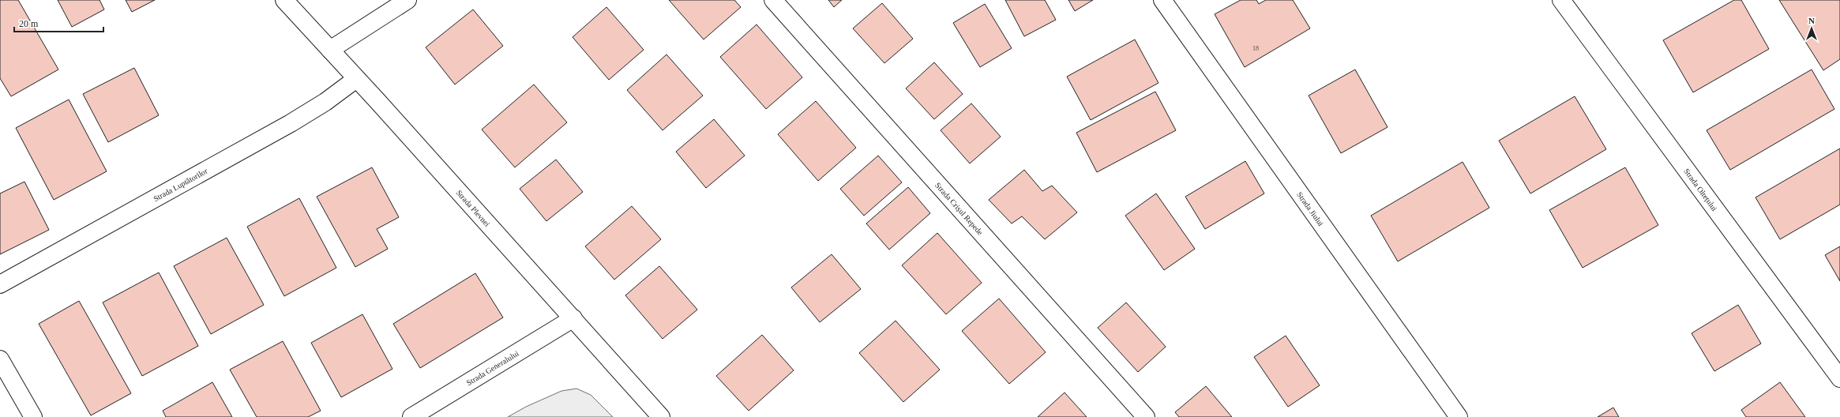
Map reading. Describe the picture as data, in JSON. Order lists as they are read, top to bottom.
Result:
{
  "streets": {
    "street": [
      "Strada Luptătorilor",
      "Strada Oltețului",
      "Strada Plevnei",
      "Strada Crișul Repede",
      "Strada Jiului",
      "Strada Generalului"
    ]
  },
  "crossings": [
    ["Strada Luptătorilor", "Strada Plevnei"],
    ["Strada Plevnei", "Strada Generalului"]
  ],
  "house_numbers": ["18"],
  "scale_bar": "20 m",
  "north": "top"
}
